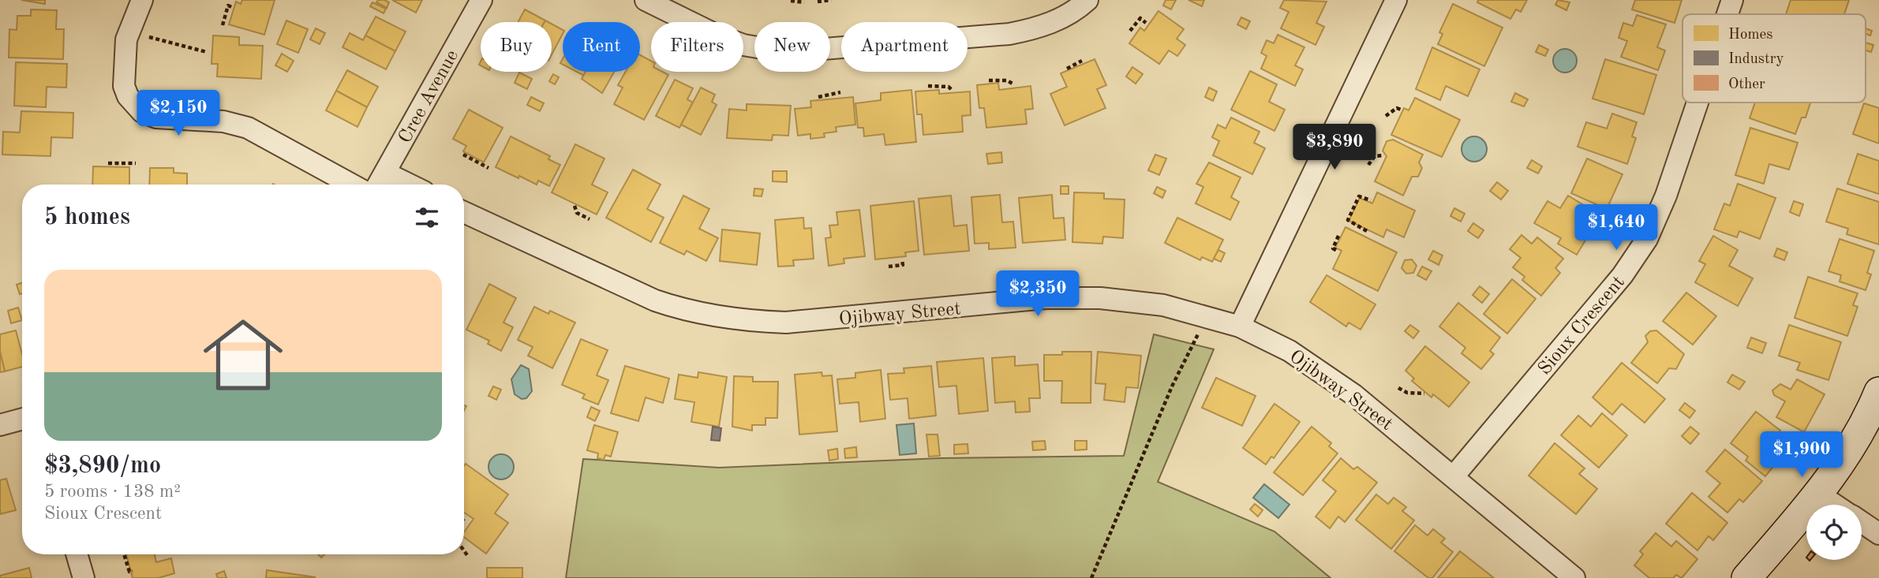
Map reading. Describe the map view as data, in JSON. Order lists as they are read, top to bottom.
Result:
{
  "streets": {
    "street": ["Cree Avenue", "Ojibway Street", "Sioux Crescent"]
  },
  "crossings": [
    ["Ojibway Street", "Sioux Crescent"]
  ],
  "legend": ["Homes", "Industry", "Other"],
  "page": {
    "chip": [
      "Buy",
      "Rent",
      "Filters",
      "New",
      "Apartment"
    ],
    "price": [
      "$2,150",
      "$3,890",
      "$1,640",
      "$2,350",
      "$1,900"
    ],
    "heading": "5 homes",
    "list": [
      {
        "name": "$3,890/mo",
        "note": "5 rooms · 138 m² · Sioux Crescent"
      }
    ]
  }
}
